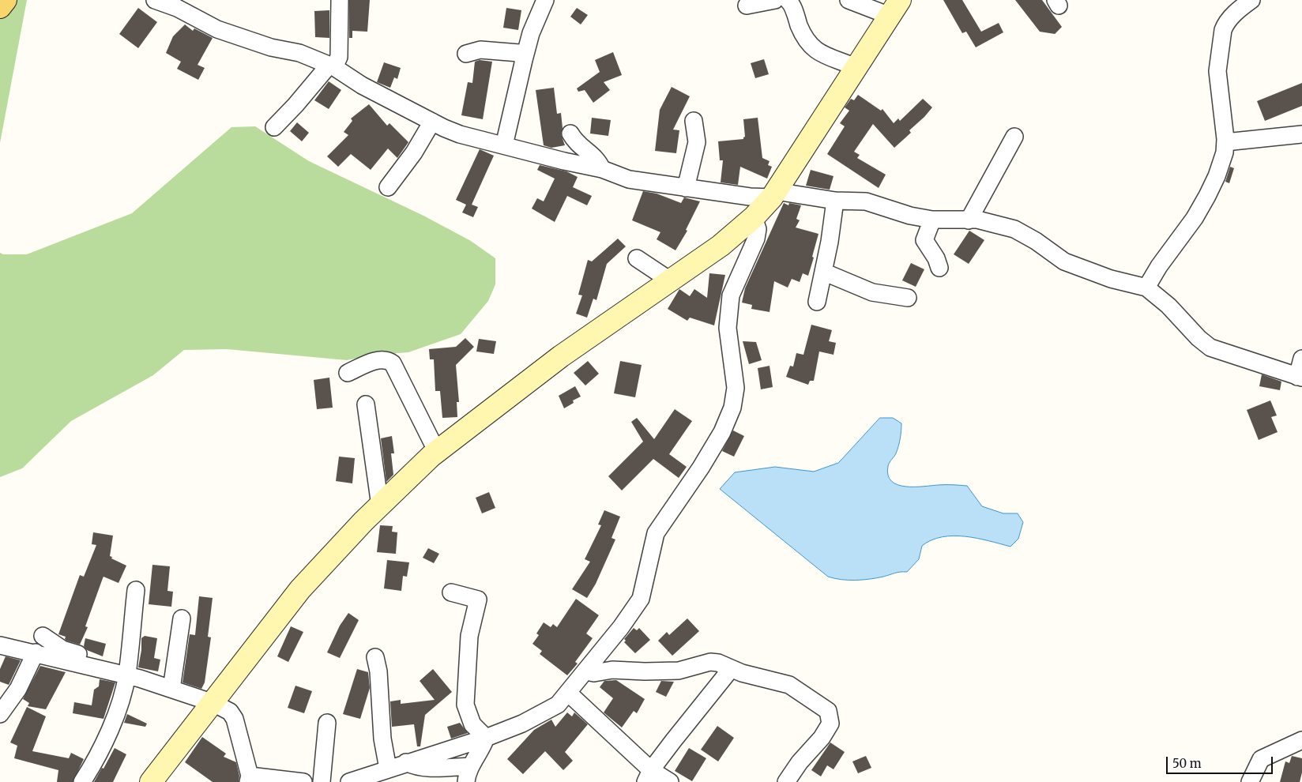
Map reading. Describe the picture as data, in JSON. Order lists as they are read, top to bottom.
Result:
{
  "scale_bar": "50 m"
}
